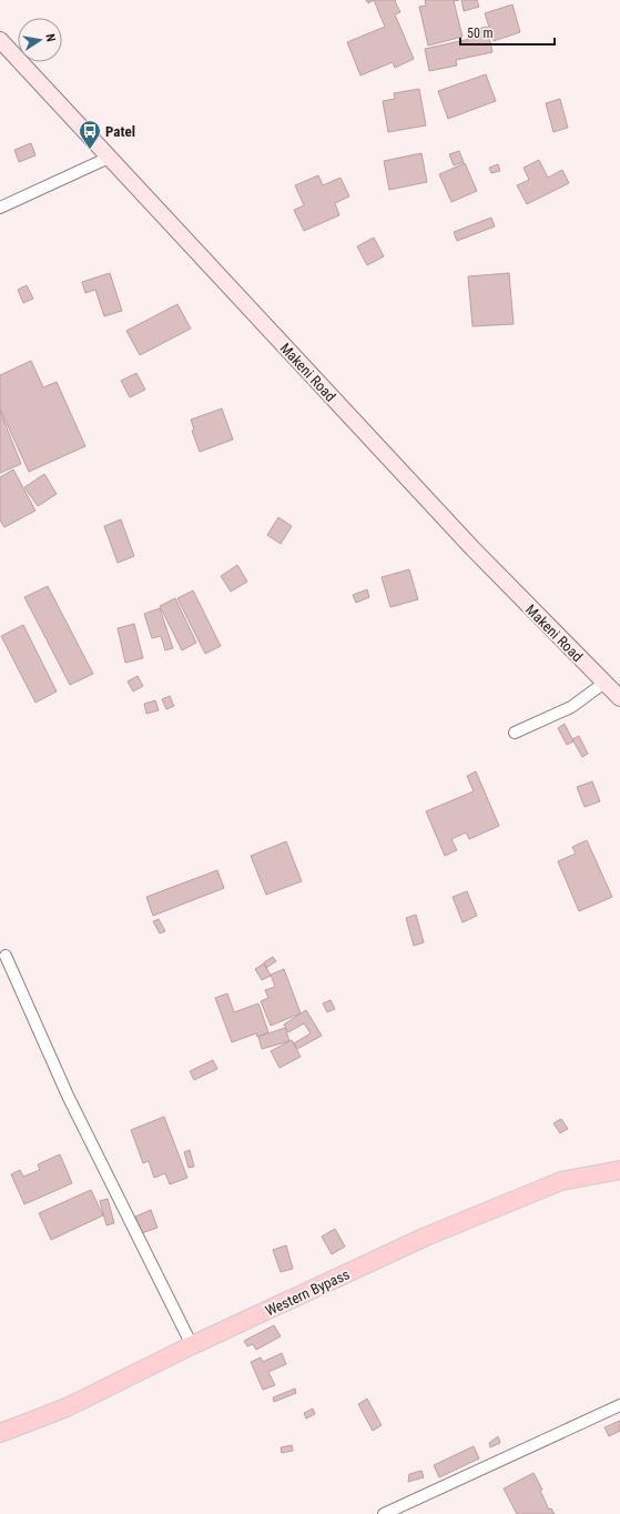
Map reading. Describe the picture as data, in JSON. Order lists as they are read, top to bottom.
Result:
{
  "streets": {
    "main road": ["Makeni Road", "Western Bypass"]
  },
  "places": {
    "bus stop": ["Patel"]
  },
  "scale_bar": "50 m",
  "north": "right"
}
